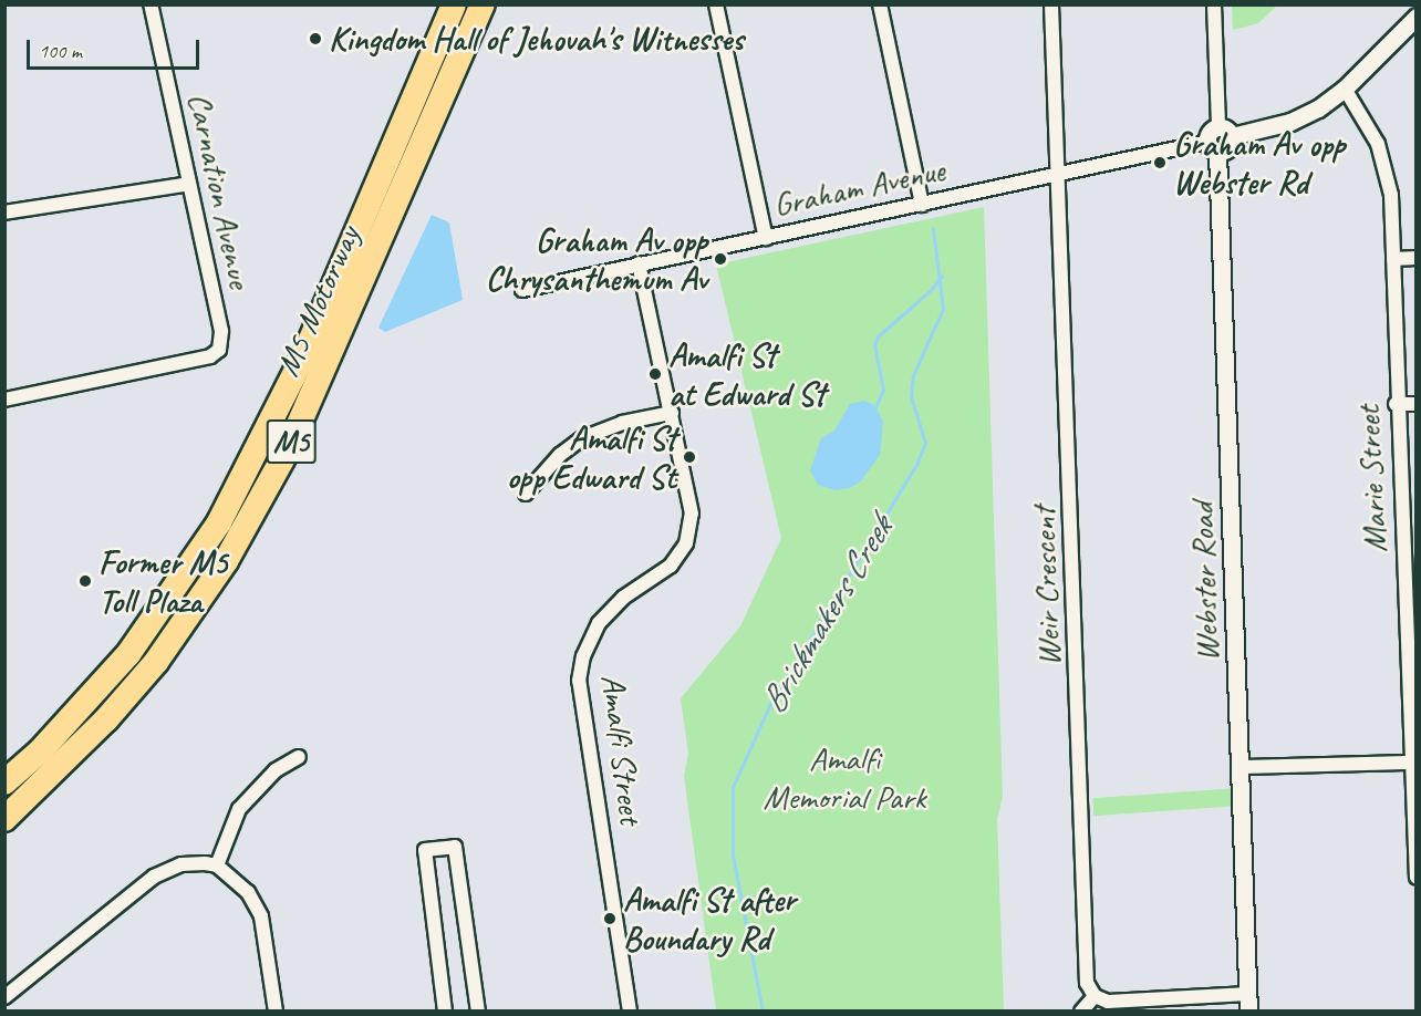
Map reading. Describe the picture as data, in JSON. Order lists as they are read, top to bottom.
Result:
{
  "streets": {
    "highway": ["M5 Motorway", "M5"],
    "street": [
      "Graham Avenue",
      "Carnation Avenue",
      "Marie Street",
      "Webster Road",
      "Weir Crescent",
      "Amalfi Street"
    ]
  },
  "crossings": [
    ["Graham Avenue", "Webster Road"],
    ["Graham Avenue", "Weir Crescent"],
    ["Graham Avenue", "Amalfi Street"]
  ],
  "water": ["Brickmakers Creek"],
  "parks": ["Amalfi Memorial Park"],
  "places": [
    "Kingdom Hall of Jehovah's Witnesses",
    "Graham Av opp Webster Rd",
    "Graham Av opp Chrysanthemum Av",
    "Amalfi St at Edward St",
    "Amalfi St opp Edward St",
    "Former M5 Toll Plaza",
    "Amalfi St after Boundary Rd"
  ],
  "scale_bar": "100 m"
}
